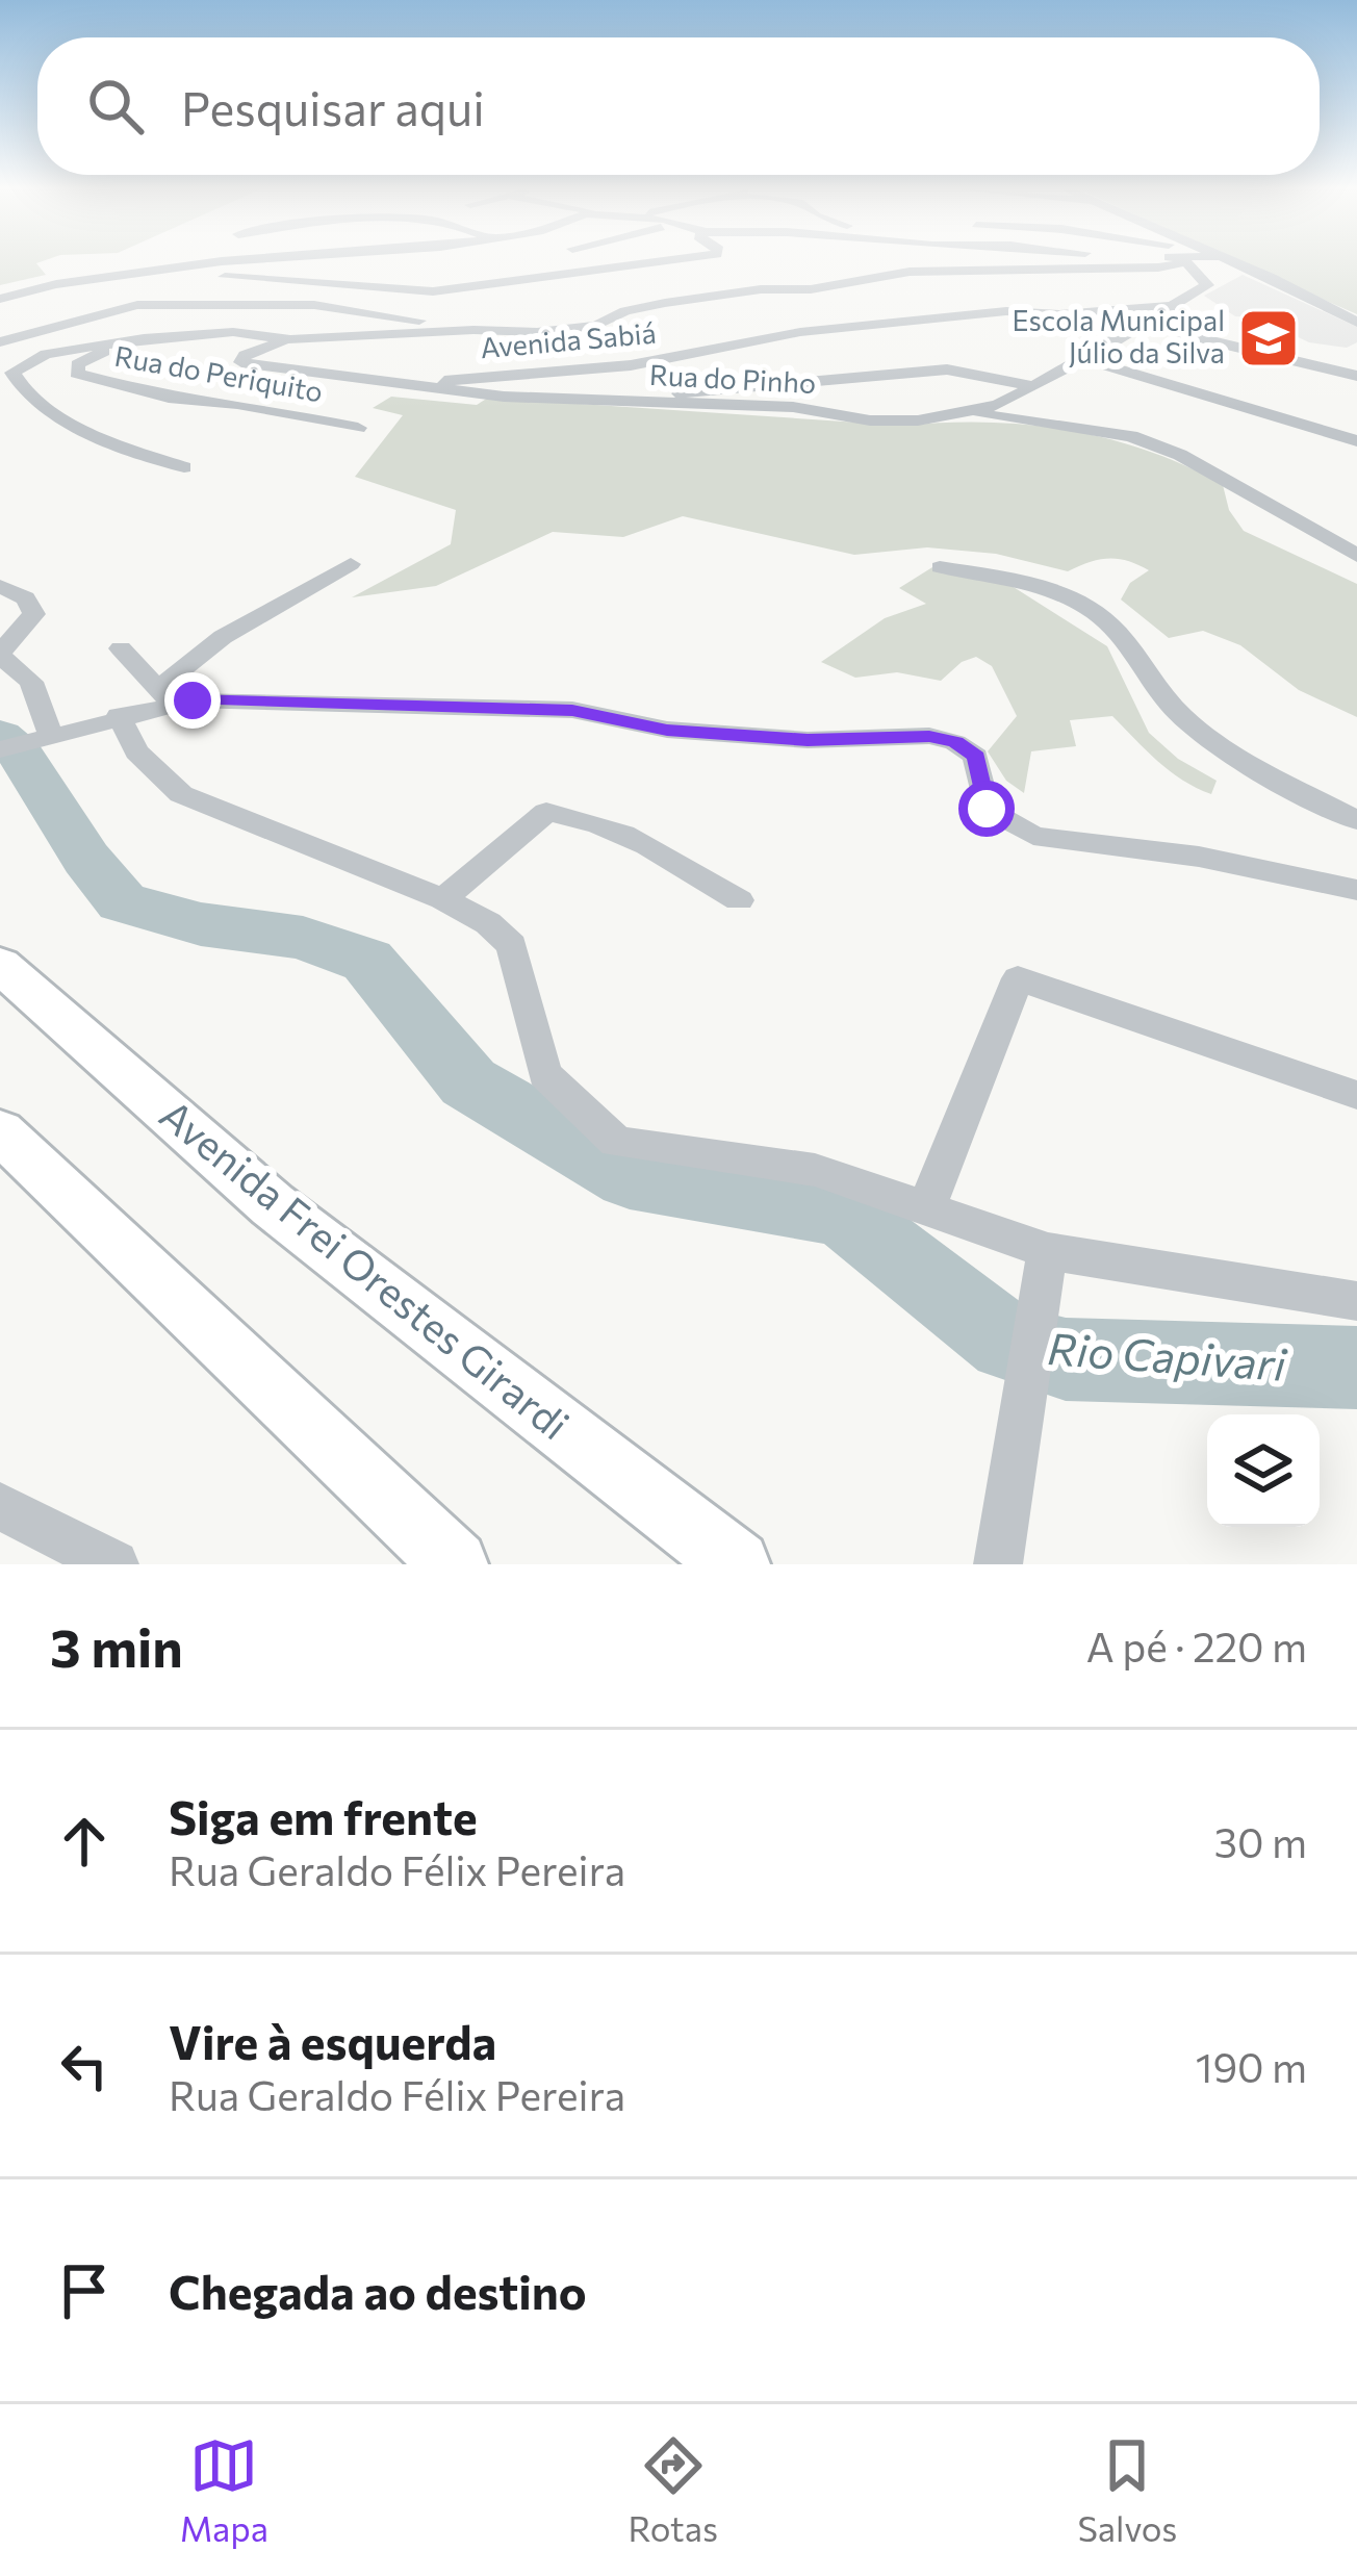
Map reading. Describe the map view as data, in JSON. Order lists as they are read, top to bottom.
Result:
{
  "streets": {
    "main road": ["Avenida Frei Orestes Girardi"],
    "street": ["Avenida Sabiá", "Rua do Periquito", "Rua do Pinho"]
  },
  "crossings": [
    ["Avenida Sabiá", "Rua do Pinho"]
  ],
  "water": ["Rio Capivari"],
  "places": {
    "school or university": ["Escola Municipal Júlio da Silva"]
  },
  "page": {
    "search": "Pesquisar aqui",
    "heading": ["3 min", "A pé · 220 m"],
    "list": [
      ["Siga em frente", "Rua Geraldo Félix Pereira", "30 m"],
      ["Vire à esquerda", "Rua Geraldo Félix Pereira", "190 m"],
      "Chegada ao destino"
    ],
    "nav": ["Mapa", "Rotas", "Salvos"]
  }
}
